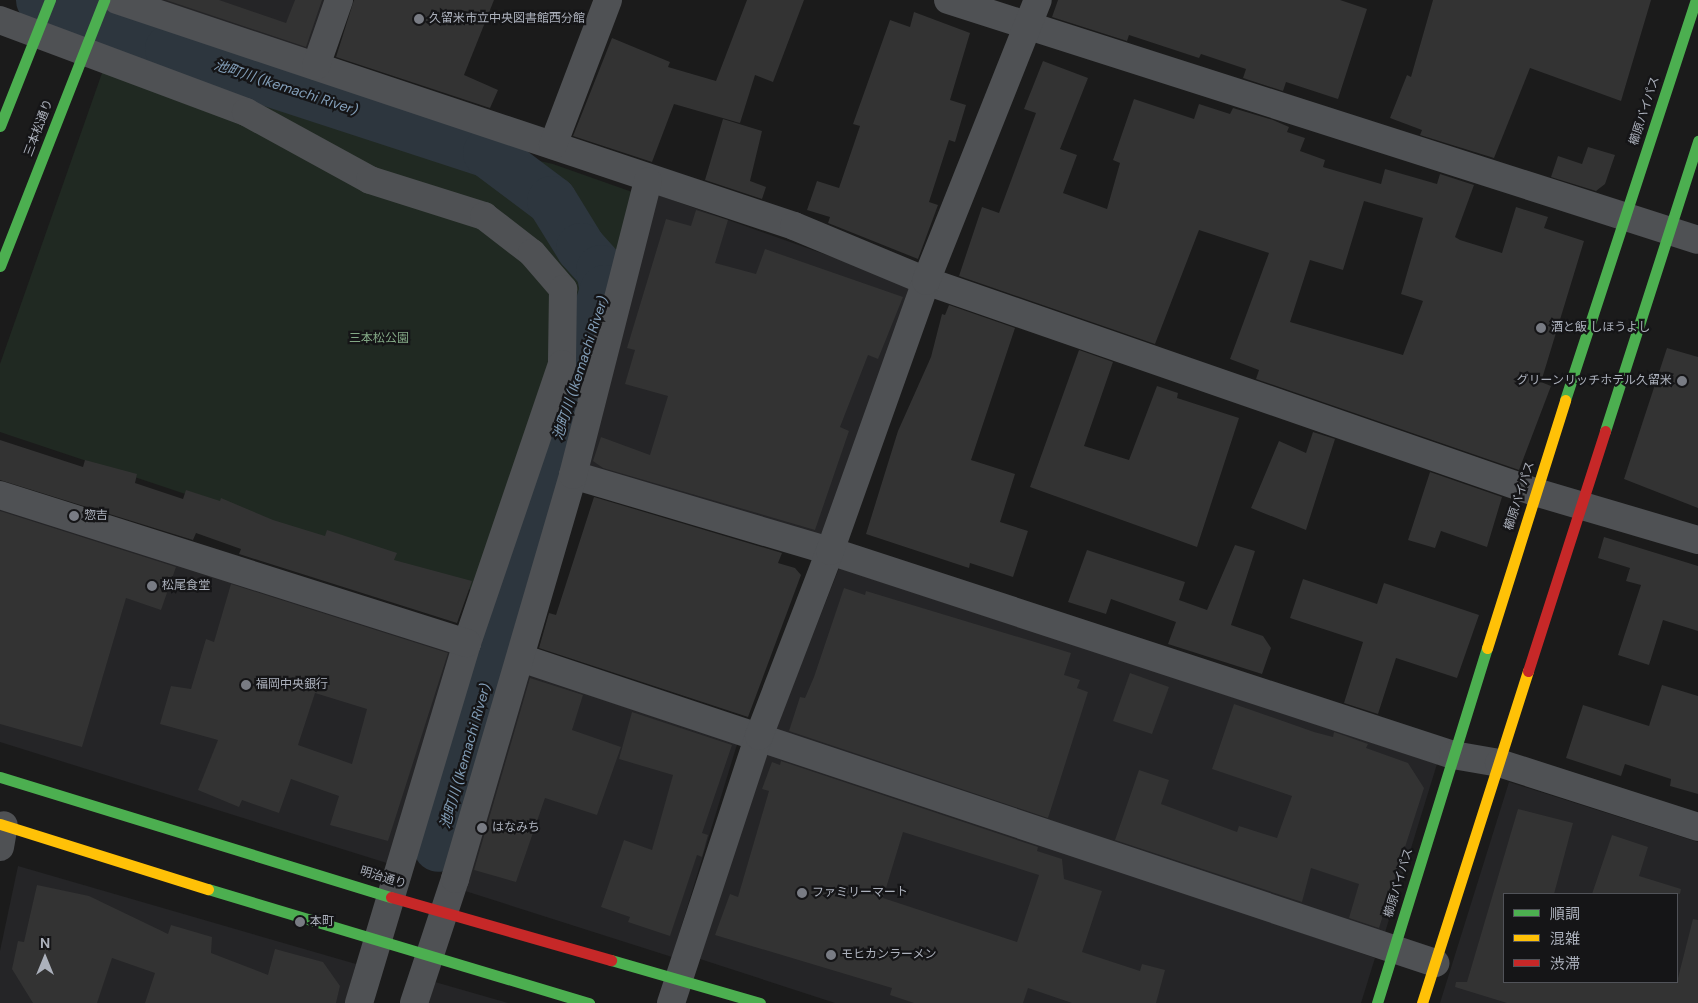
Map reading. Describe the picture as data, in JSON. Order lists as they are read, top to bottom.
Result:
{
  "streets": {
    "main road": ["櫛原バイパス", "三本松通り", "明治通り"]
  },
  "water": ["池町川 (Ikemachi River)"],
  "parks": ["三本松公園"],
  "places": [
    "久留米市立中央図書館西分館",
    "酒と飯 しほうよし",
    "グリーンリッチホテル久留米",
    "惣吉",
    "松尾食堂",
    "福岡中央銀行",
    "はなみち",
    "ファミリーマート",
    "本町",
    "モヒカンラーメン"
  ],
  "legend": ["順調", "混雑", "渋滞"],
  "north": "top"
}
